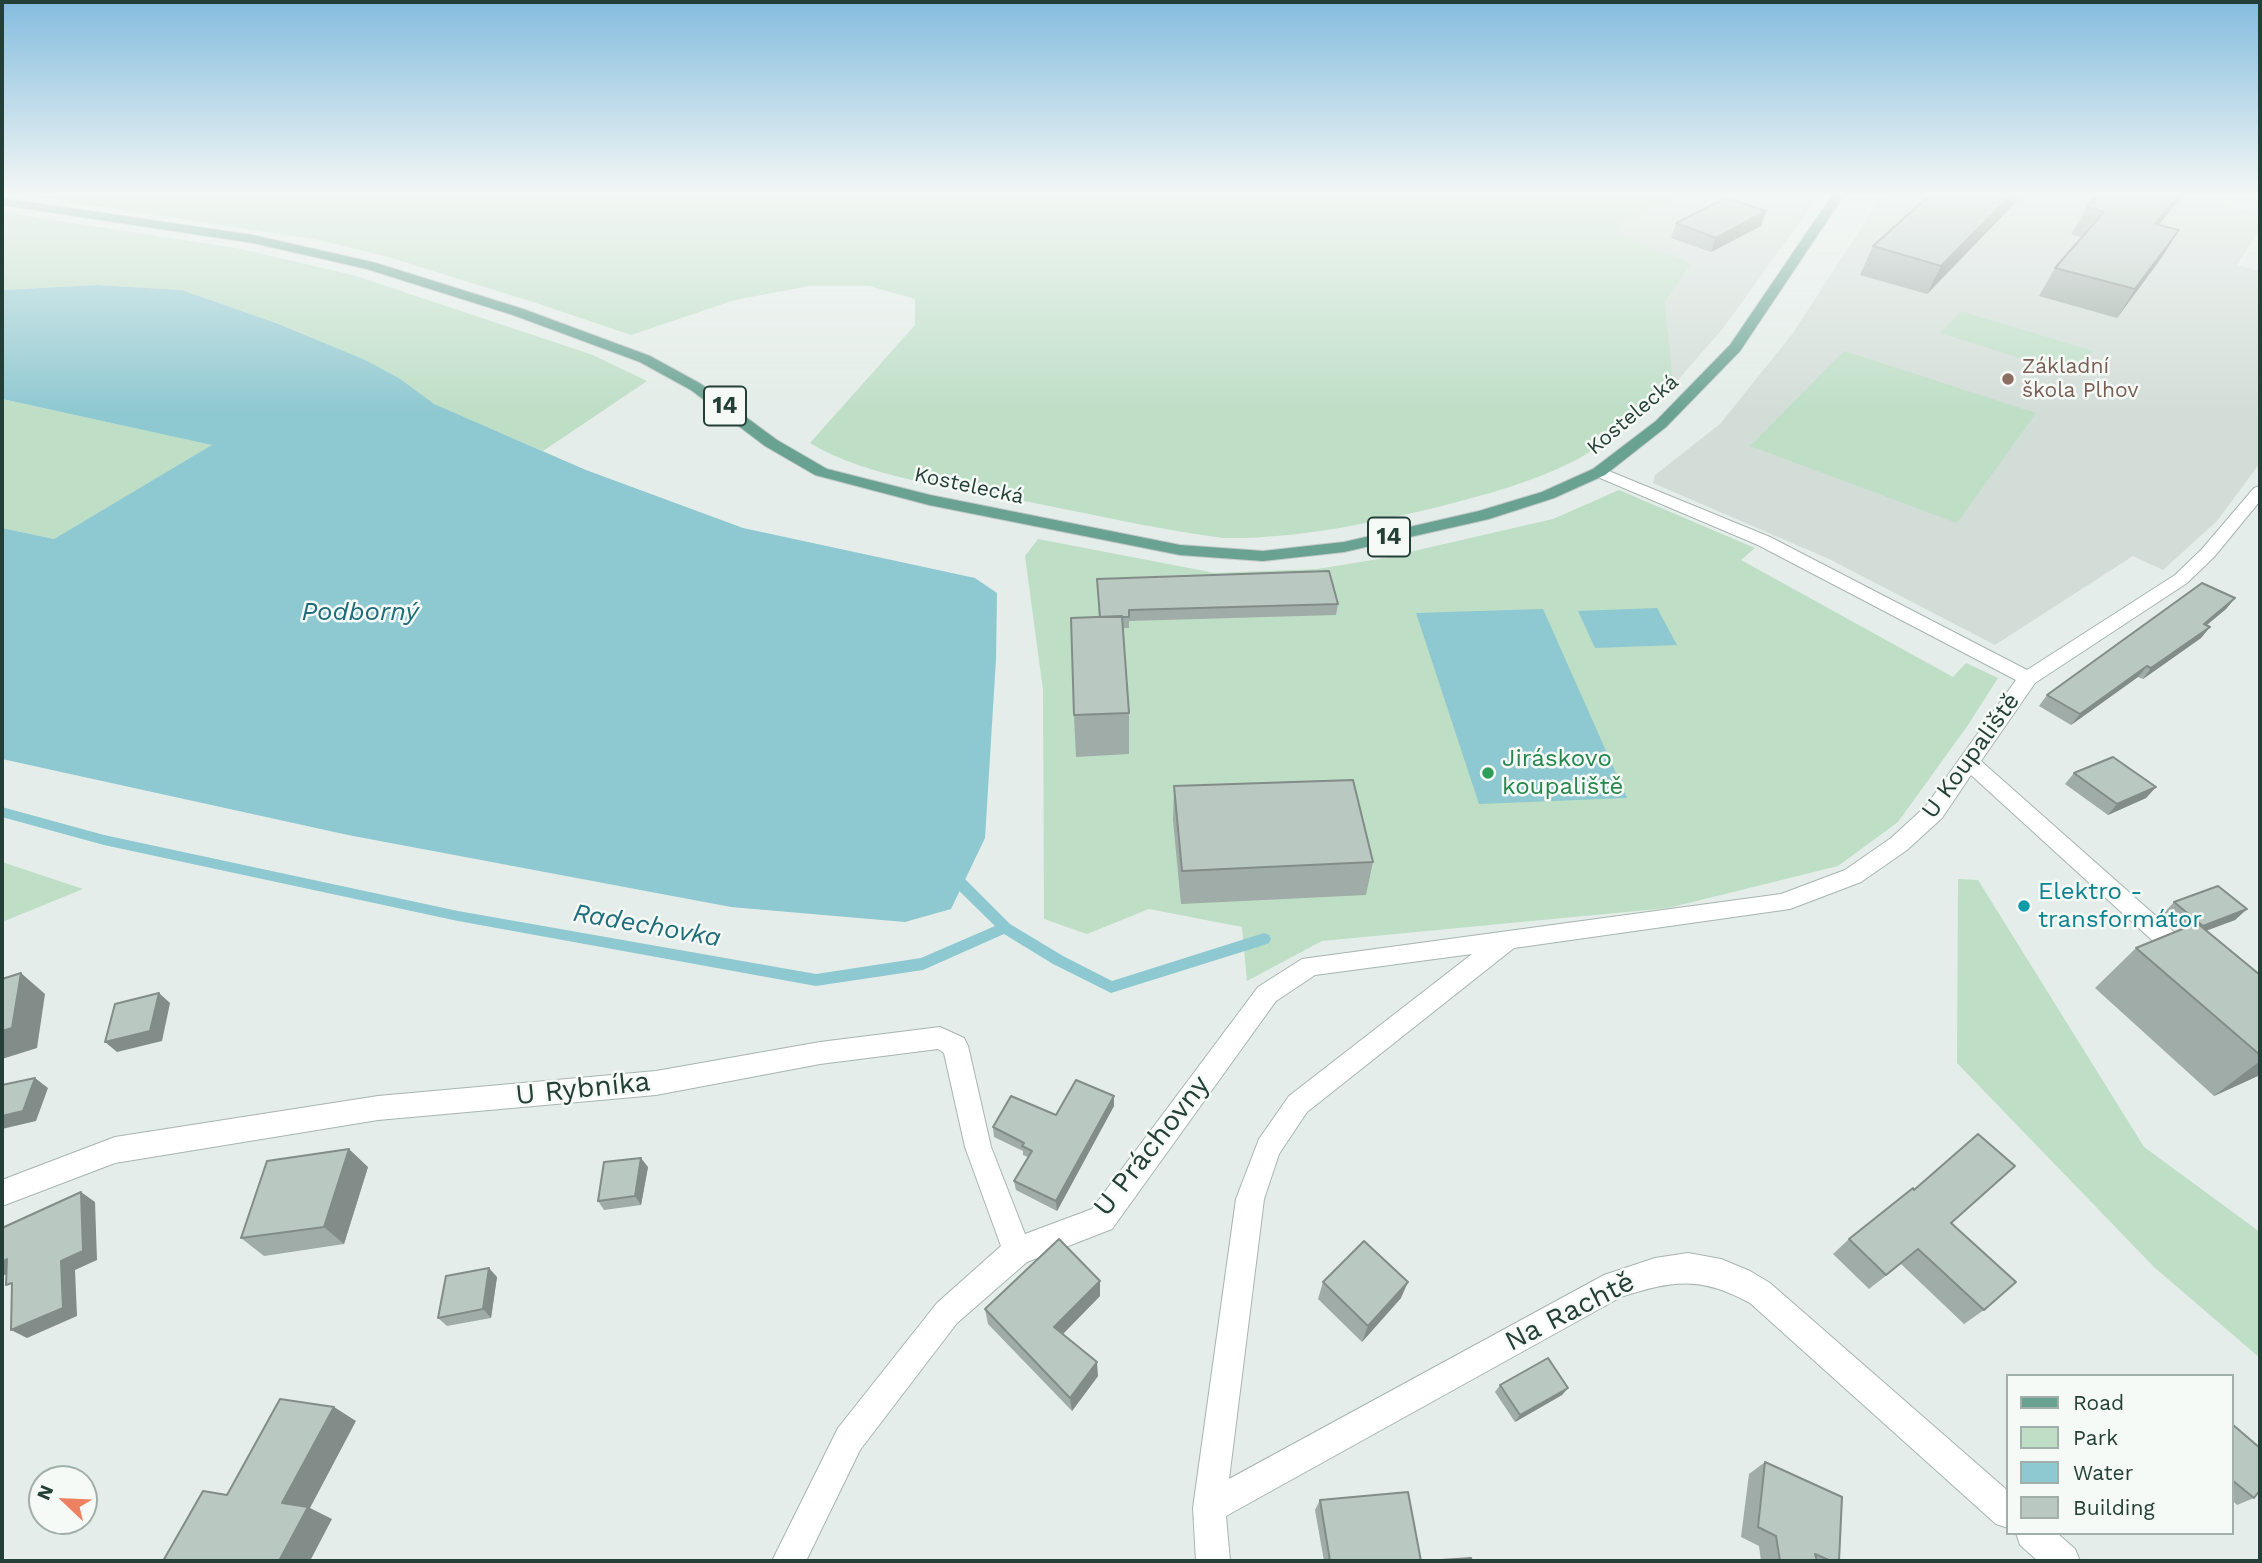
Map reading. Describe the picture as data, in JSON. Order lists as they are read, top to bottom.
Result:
{
  "streets": {
    "main road": ["14", "Kostelecká"],
    "street": [
      "U Koupaliště",
      "U Rybníka",
      "U Práchovny",
      "Na Rachtě"
    ]
  },
  "crossings": [
    ["U Koupaliště", "U Práchovny"],
    ["U Rybníka", "U Práchovny"]
  ],
  "water": ["Podborný", "Radechovka"],
  "places": ["Základní škola Plhov", "Jiráskovo koupaliště", "Elektro - transformátor"],
  "legend": [
    "Road",
    "Park",
    "Water",
    "Building"
  ],
  "north": "top left"
}
